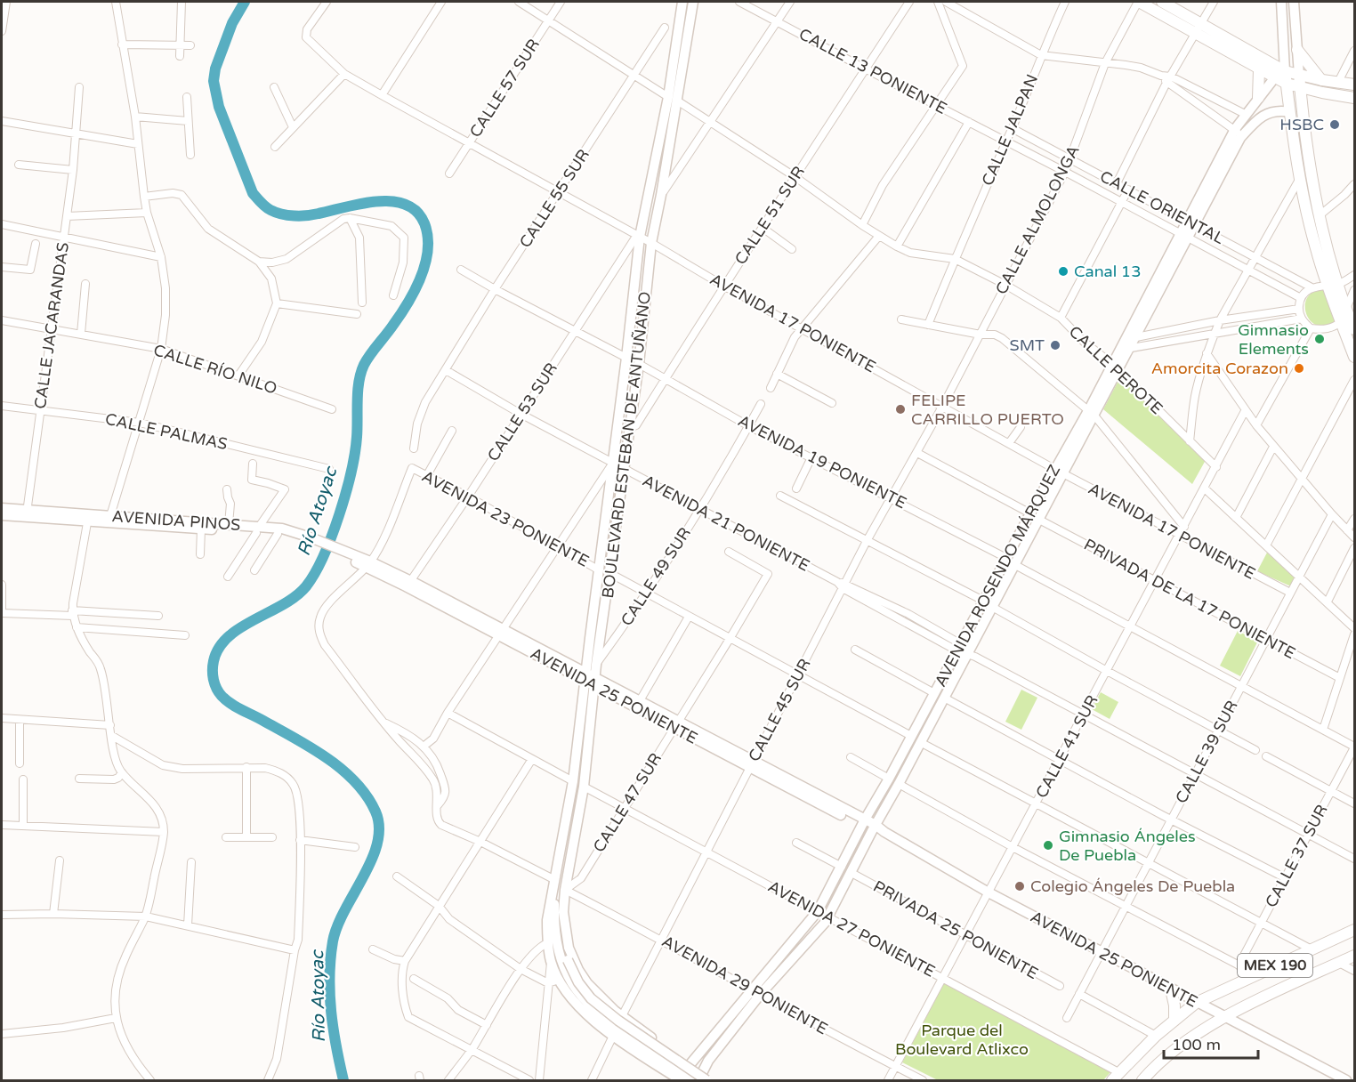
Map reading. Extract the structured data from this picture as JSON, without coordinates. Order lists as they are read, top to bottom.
{
  "streets": {
    "main road": [
      "BOULEVARD ESTEBAN DE ANTUÑANO",
      "AVENIDA PINOS",
      "AVENIDA ROSENDO MÁRQUEZ",
      "AVENIDA 25 PONIENTE",
      "MEX 190"
    ],
    "street": [
      "CALLE 13 PONIENTE",
      "CALLE 57 SUR",
      "CALLE JALPAN",
      "CALLE 55 SUR",
      "CALLE ORIENTAL",
      "CALLE 51 SUR",
      "CALLE ALMOLONGA",
      "AVENIDA 17 PONIENTE",
      "CALLE JACARANDAS",
      "CALLE RÍO NILO",
      "CALLE PEROTE",
      "CALLE 53 SUR",
      "CALLE PALMAS",
      "AVENIDA 19 PONIENTE",
      "AVENIDA 23 PONIENTE",
      "AVENIDA 21 PONIENTE",
      "CALLE 49 SUR",
      "PRIVADA DE LA 17 PONIENTE",
      "CALLE 45 SUR",
      "CALLE 41 SUR",
      "CALLE 39 SUR",
      "CALLE 47 SUR",
      "CALLE 37 SUR",
      "AVENIDA 27 PONIENTE",
      "PRIVADA 25 PONIENTE",
      "AVENIDA 29 PONIENTE"
    ]
  },
  "crossings": [
    ["CALLE 13 PONIENTE", "CALLE JALPAN"],
    ["CALLE 13 PONIENTE", "CALLE ORIENTAL"],
    ["CALLE 13 PONIENTE", "CALLE 51 SUR"],
    ["CALLE 57 SUR", "AVENIDA 17 PONIENTE"],
    ["CALLE JALPAN", "CALLE ORIENTAL"],
    ["CALLE JALPAN", "CALLE PEROTE"],
    ["CALLE 55 SUR", "AVENIDA 17 PONIENTE"],
    ["CALLE 55 SUR", "AVENIDA 21 PONIENTE"],
    ["CALLE ORIENTAL", "CALLE ALMOLONGA"],
    ["CALLE ORIENTAL", "AVENIDA ROSENDO MÁRQUEZ"],
    ["CALLE 51 SUR", "AVENIDA 17 PONIENTE"],
    ["CALLE 51 SUR", "BOULEVARD ESTEBAN DE ANTUÑANO"],
    ["CALLE 51 SUR", "AVENIDA 19 PONIENTE"],
    ["CALLE ALMOLONGA", "AVENIDA 17 PONIENTE"],
    ["CALLE ALMOLONGA", "CALLE PEROTE"],
    ["CALLE ALMOLONGA", "CALLE 45 SUR"],
    ["AVENIDA 17 PONIENTE", "CALLE 53 SUR"],
    ["AVENIDA 17 PONIENTE", "BOULEVARD ESTEBAN DE ANTUÑANO"],
    ["AVENIDA 17 PONIENTE", "AVENIDA ROSENDO MÁRQUEZ"],
    ["AVENIDA 17 PONIENTE", "CALLE 45 SUR"],
    ["AVENIDA 17 PONIENTE", "CALLE 41 SUR"],
    ["AVENIDA 17 PONIENTE", "CALLE 39 SUR"],
    ["CALLE JACARANDAS", "CALLE RÍO NILO"],
    ["CALLE JACARANDAS", "CALLE PALMAS"],
    ["CALLE JACARANDAS", "AVENIDA PINOS"],
    ["CALLE PEROTE", "AVENIDA ROSENDO MÁRQUEZ"],
    ["CALLE PEROTE", "CALLE 41 SUR"],
    ["CALLE 53 SUR", "BOULEVARD ESTEBAN DE ANTUÑANO"],
    ["CALLE 53 SUR", "AVENIDA 23 PONIENTE"],
    ["CALLE 53 SUR", "AVENIDA 21 PONIENTE"],
    ["CALLE 53 SUR", "AVENIDA 25 PONIENTE"],
    ["BOULEVARD ESTEBAN DE ANTUÑANO", "AVENIDA 19 PONIENTE"],
    ["BOULEVARD ESTEBAN DE ANTUÑANO", "AVENIDA 23 PONIENTE"],
    ["BOULEVARD ESTEBAN DE ANTUÑANO", "AVENIDA 21 PONIENTE"],
    ["BOULEVARD ESTEBAN DE ANTUÑANO", "CALLE 49 SUR"],
    ["BOULEVARD ESTEBAN DE ANTUÑANO", "AVENIDA 25 PONIENTE"],
    ["BOULEVARD ESTEBAN DE ANTUÑANO", "CALLE 47 SUR"],
    ["BOULEVARD ESTEBAN DE ANTUÑANO", "AVENIDA 27 PONIENTE"],
    ["BOULEVARD ESTEBAN DE ANTUÑANO", "AVENIDA 29 PONIENTE"],
    ["AVENIDA 19 PONIENTE", "AVENIDA ROSENDO MÁRQUEZ"],
    ["AVENIDA 19 PONIENTE", "CALLE 49 SUR"],
    ["AVENIDA 19 PONIENTE", "CALLE 45 SUR"],
    ["AVENIDA 23 PONIENTE", "AVENIDA 25 PONIENTE"],
    ["AVENIDA PINOS", "AVENIDA 25 PONIENTE"],
    ["AVENIDA 21 PONIENTE", "AVENIDA ROSENDO MÁRQUEZ"],
    ["AVENIDA 21 PONIENTE", "CALLE 49 SUR"],
    ["AVENIDA 21 PONIENTE", "CALLE 45 SUR"],
    ["AVENIDA 21 PONIENTE", "CALLE 41 SUR"],
    ["AVENIDA 21 PONIENTE", "CALLE 39 SUR"],
    ["AVENIDA 21 PONIENTE", "CALLE 37 SUR"],
    ["AVENIDA ROSENDO MÁRQUEZ", "PRIVADA DE LA 17 PONIENTE"],
    ["AVENIDA ROSENDO MÁRQUEZ", "AVENIDA 25 PONIENTE"],
    ["AVENIDA ROSENDO MÁRQUEZ", "AVENIDA 27 PONIENTE"],
    ["AVENIDA ROSENDO MÁRQUEZ", "PRIVADA 25 PONIENTE"],
    ["AVENIDA ROSENDO MÁRQUEZ", "AVENIDA 29 PONIENTE"],
    ["PRIVADA DE LA 17 PONIENTE", "CALLE 41 SUR"],
    ["PRIVADA DE LA 17 PONIENTE", "CALLE 39 SUR"],
    ["AVENIDA 25 PONIENTE", "CALLE 45 SUR"],
    ["AVENIDA 25 PONIENTE", "CALLE 41 SUR"],
    ["AVENIDA 25 PONIENTE", "CALLE 39 SUR"],
    ["AVENIDA 25 PONIENTE", "CALLE 47 SUR"],
    ["AVENIDA 25 PONIENTE", "MEX 190"],
    ["CALLE 45 SUR", "AVENIDA 27 PONIENTE"],
    ["CALLE 45 SUR", "AVENIDA 29 PONIENTE"],
    ["CALLE 41 SUR", "AVENIDA 27 PONIENTE"],
    ["CALLE 41 SUR", "PRIVADA 25 PONIENTE"],
    ["CALLE 41 SUR", "AVENIDA 29 PONIENTE"],
    ["CALLE 47 SUR", "AVENIDA 27 PONIENTE"],
    ["CALLE 47 SUR", "AVENIDA 29 PONIENTE"],
    ["AVENIDA 27 PONIENTE", "MEX 190"]
  ],
  "water": ["Río Atoyac"],
  "parks": ["Parque del Boulevard Atlixco"],
  "places": [
    "HSBC",
    "Canal 13",
    "Gimnasio Elements",
    "SMT",
    "Amorcita Corazon",
    "FELIPE CARRILLO PUERTO",
    "Gimnasio Ángeles De Puebla",
    "Colegio Ángeles De Puebla"
  ],
  "scale_bar": "100 m"
}
